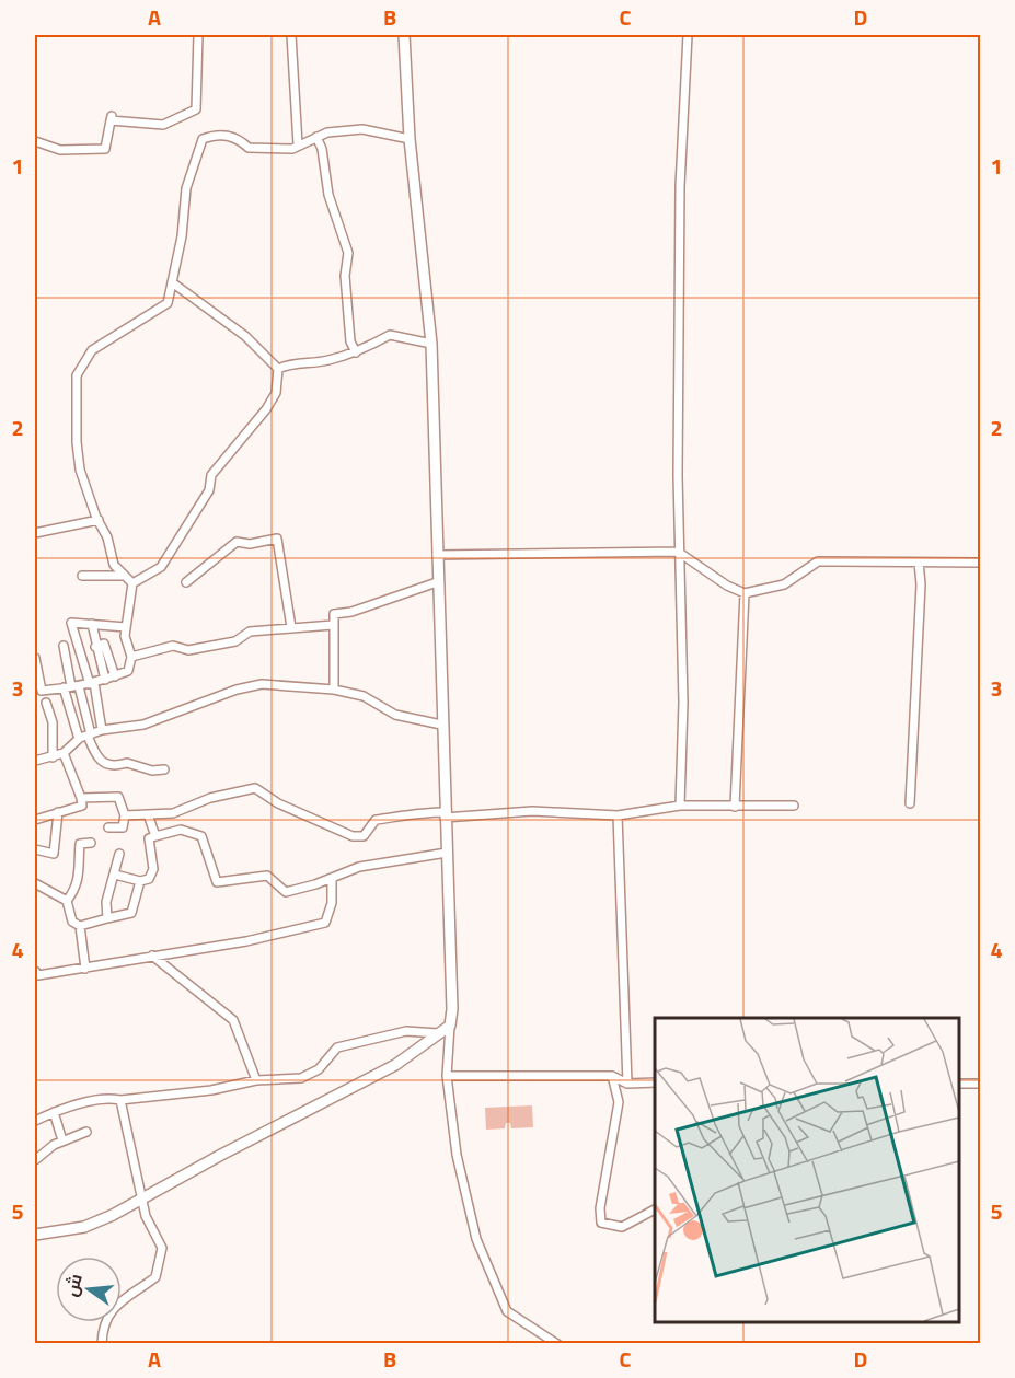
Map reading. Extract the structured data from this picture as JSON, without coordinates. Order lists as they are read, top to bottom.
{
  "north": "left",
  "grid": {
    "columns": [
      "A",
      "B",
      "C",
      "D"
    ],
    "rows": [
      "1",
      "2",
      "3",
      "4",
      "5"
    ]
  }
}
